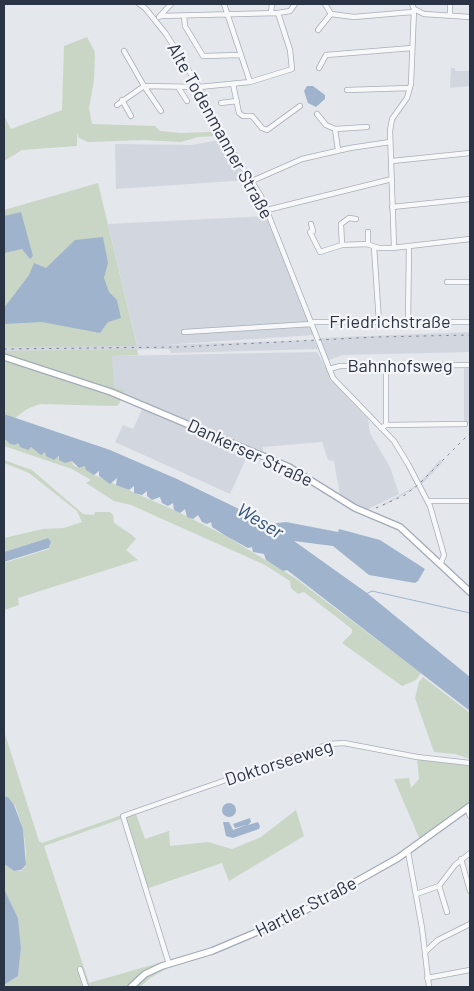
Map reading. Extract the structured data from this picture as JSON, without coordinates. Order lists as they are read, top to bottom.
{
  "streets": {
    "main road": ["Dankerser Straße", "Hartler Straße"],
    "street": [
      "Alte Todenmanner Straße",
      "Friedrichstraße",
      "Bahnhofsweg",
      "Doktorseeweg"
    ]
  },
  "crossings": [
    ["Alte Todenmanner Straße", "Friedrichstraße"],
    ["Alte Todenmanner Straße", "Bahnhofsweg"],
    ["Alte Todenmanner Straße", "Dankerser Straße"],
    ["Doktorseeweg", "Hartler Straße"]
  ],
  "water": ["Weser"]
}
